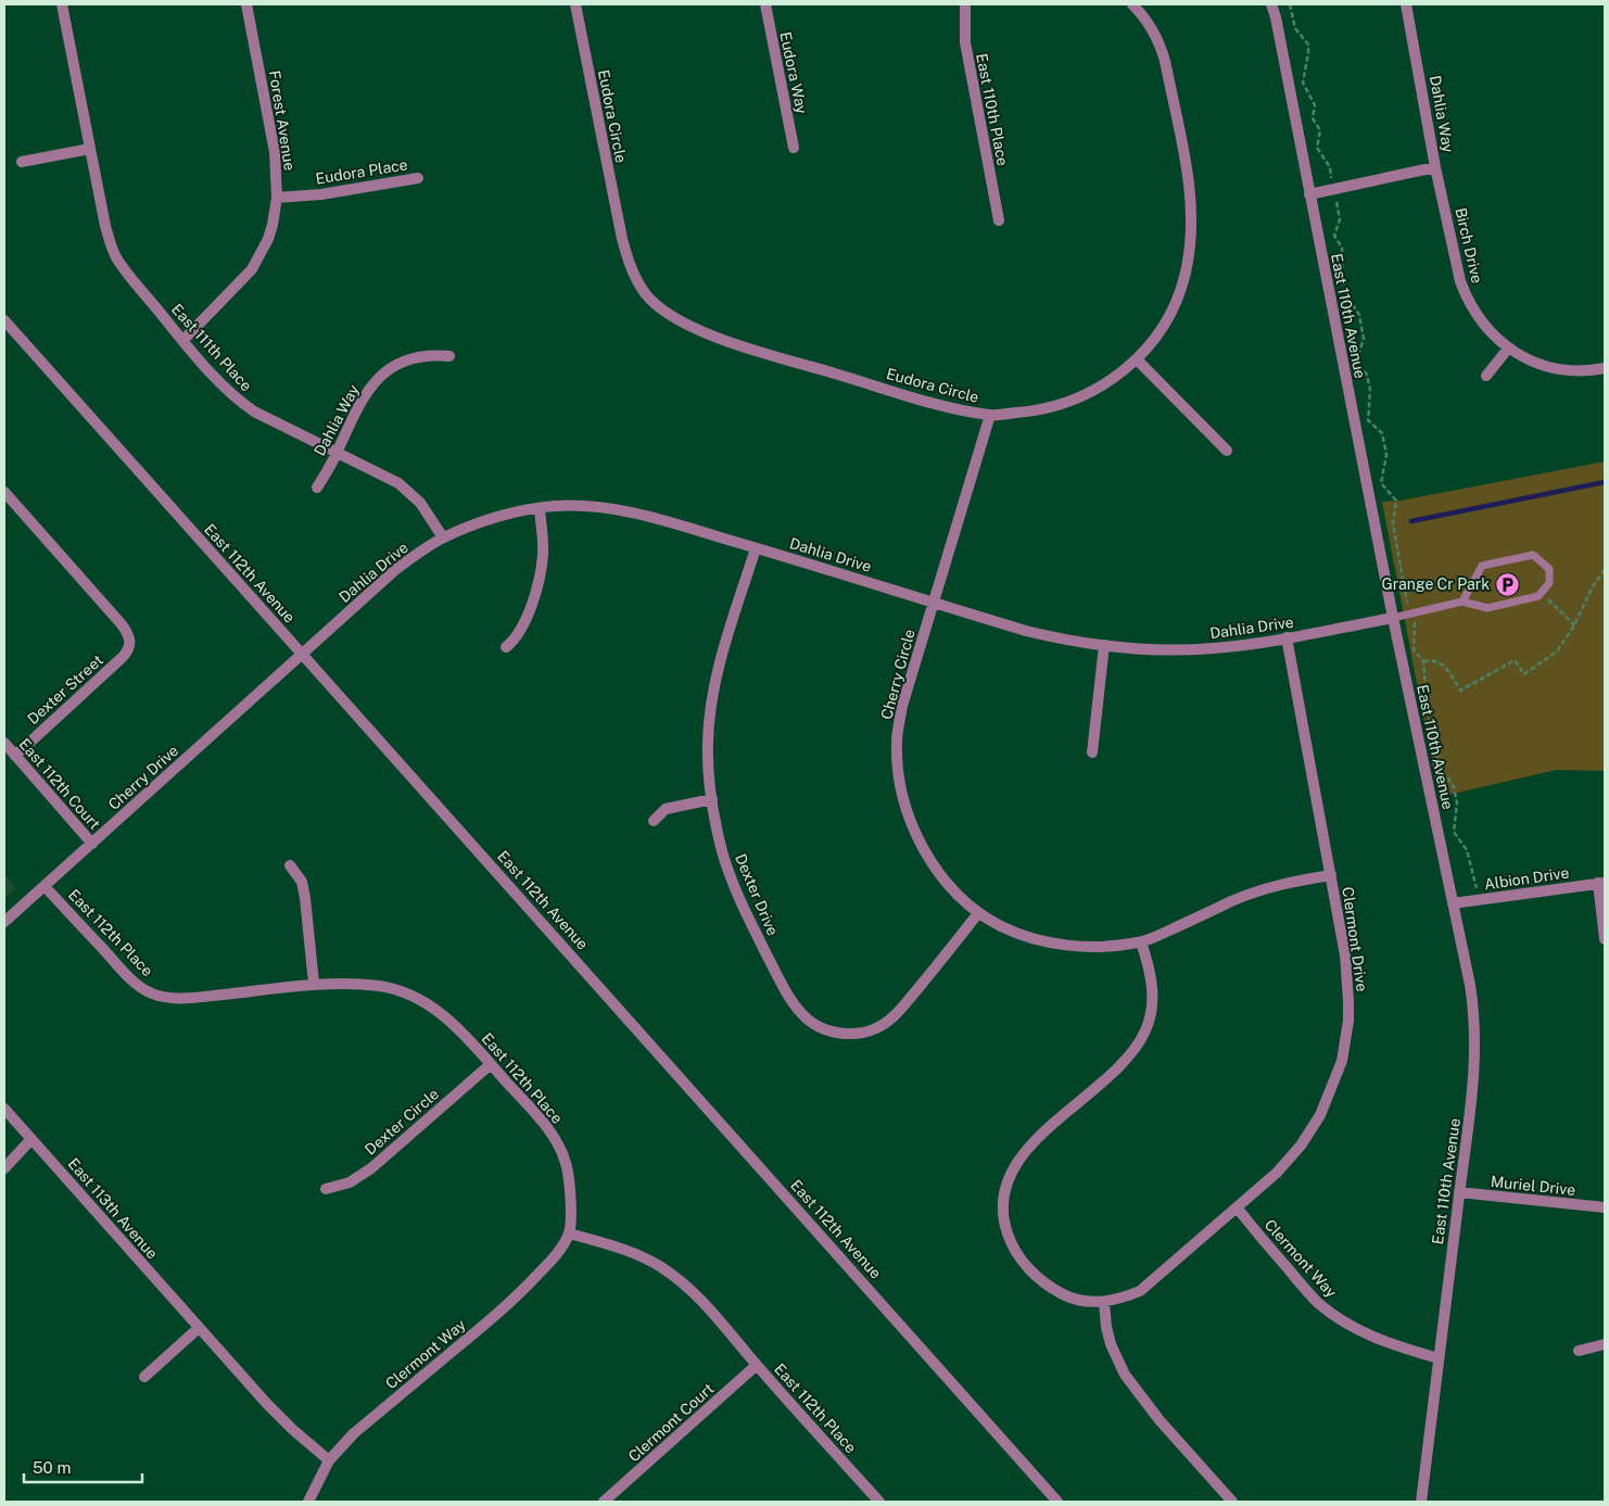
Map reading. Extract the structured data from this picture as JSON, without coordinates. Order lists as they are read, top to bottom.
{
  "streets": {
    "street": [
      "Eudora Way",
      "East 110th Place",
      "Dahlia Way",
      "Eudora Circle",
      "Forest Avenue",
      "Eudora Place",
      "Birch Drive",
      "East 110th Avenue",
      "East 111th Place",
      "Dahlia Drive",
      "East 112th Avenue",
      "Cherry Circle",
      "Dexter Street",
      "Cherry Drive",
      "East 112th Court",
      "Albion Drive",
      "Dexter Drive",
      "East 112th Place",
      "Clermont Drive",
      "Dexter Circle",
      "Muriel Drive",
      "East 113th Avenue",
      "Clermont Way",
      "Clermont Court"
    ]
  },
  "crossings": [
    ["Dahlia Way", "Birch Drive"],
    ["Dahlia Way", "East 110th Avenue"],
    ["Dahlia Way", "East 111th Place"],
    ["Eudora Circle", "Cherry Circle"],
    ["Forest Avenue", "Eudora Place"],
    ["Forest Avenue", "East 111th Place"],
    ["East 110th Avenue", "Dahlia Drive"],
    ["East 110th Avenue", "Albion Drive"],
    ["East 110th Avenue", "Muriel Drive"],
    ["East 110th Avenue", "Clermont Way"],
    ["East 111th Place", "Dahlia Drive"],
    ["Dahlia Drive", "East 112th Avenue"],
    ["Dahlia Drive", "Cherry Circle"],
    ["Dahlia Drive", "Cherry Drive"],
    ["Dahlia Drive", "Dexter Drive"],
    ["Dahlia Drive", "Clermont Drive"],
    ["East 112th Avenue", "Cherry Drive"],
    ["Cherry Circle", "Dexter Drive"],
    ["Cherry Circle", "Clermont Drive"],
    ["Dexter Street", "East 112th Court"],
    ["Cherry Drive", "East 112th Court"],
    ["Cherry Drive", "East 112th Place"],
    ["East 112th Place", "Dexter Circle"],
    ["East 112th Place", "Clermont Way"],
    ["East 112th Place", "Clermont Court"],
    ["Clermont Drive", "Clermont Way"],
    ["East 113th Avenue", "Clermont Way"]
  ],
  "places": {
    "parking": ["Grange Cr Park"]
  },
  "scale_bar": "50 m"
}
